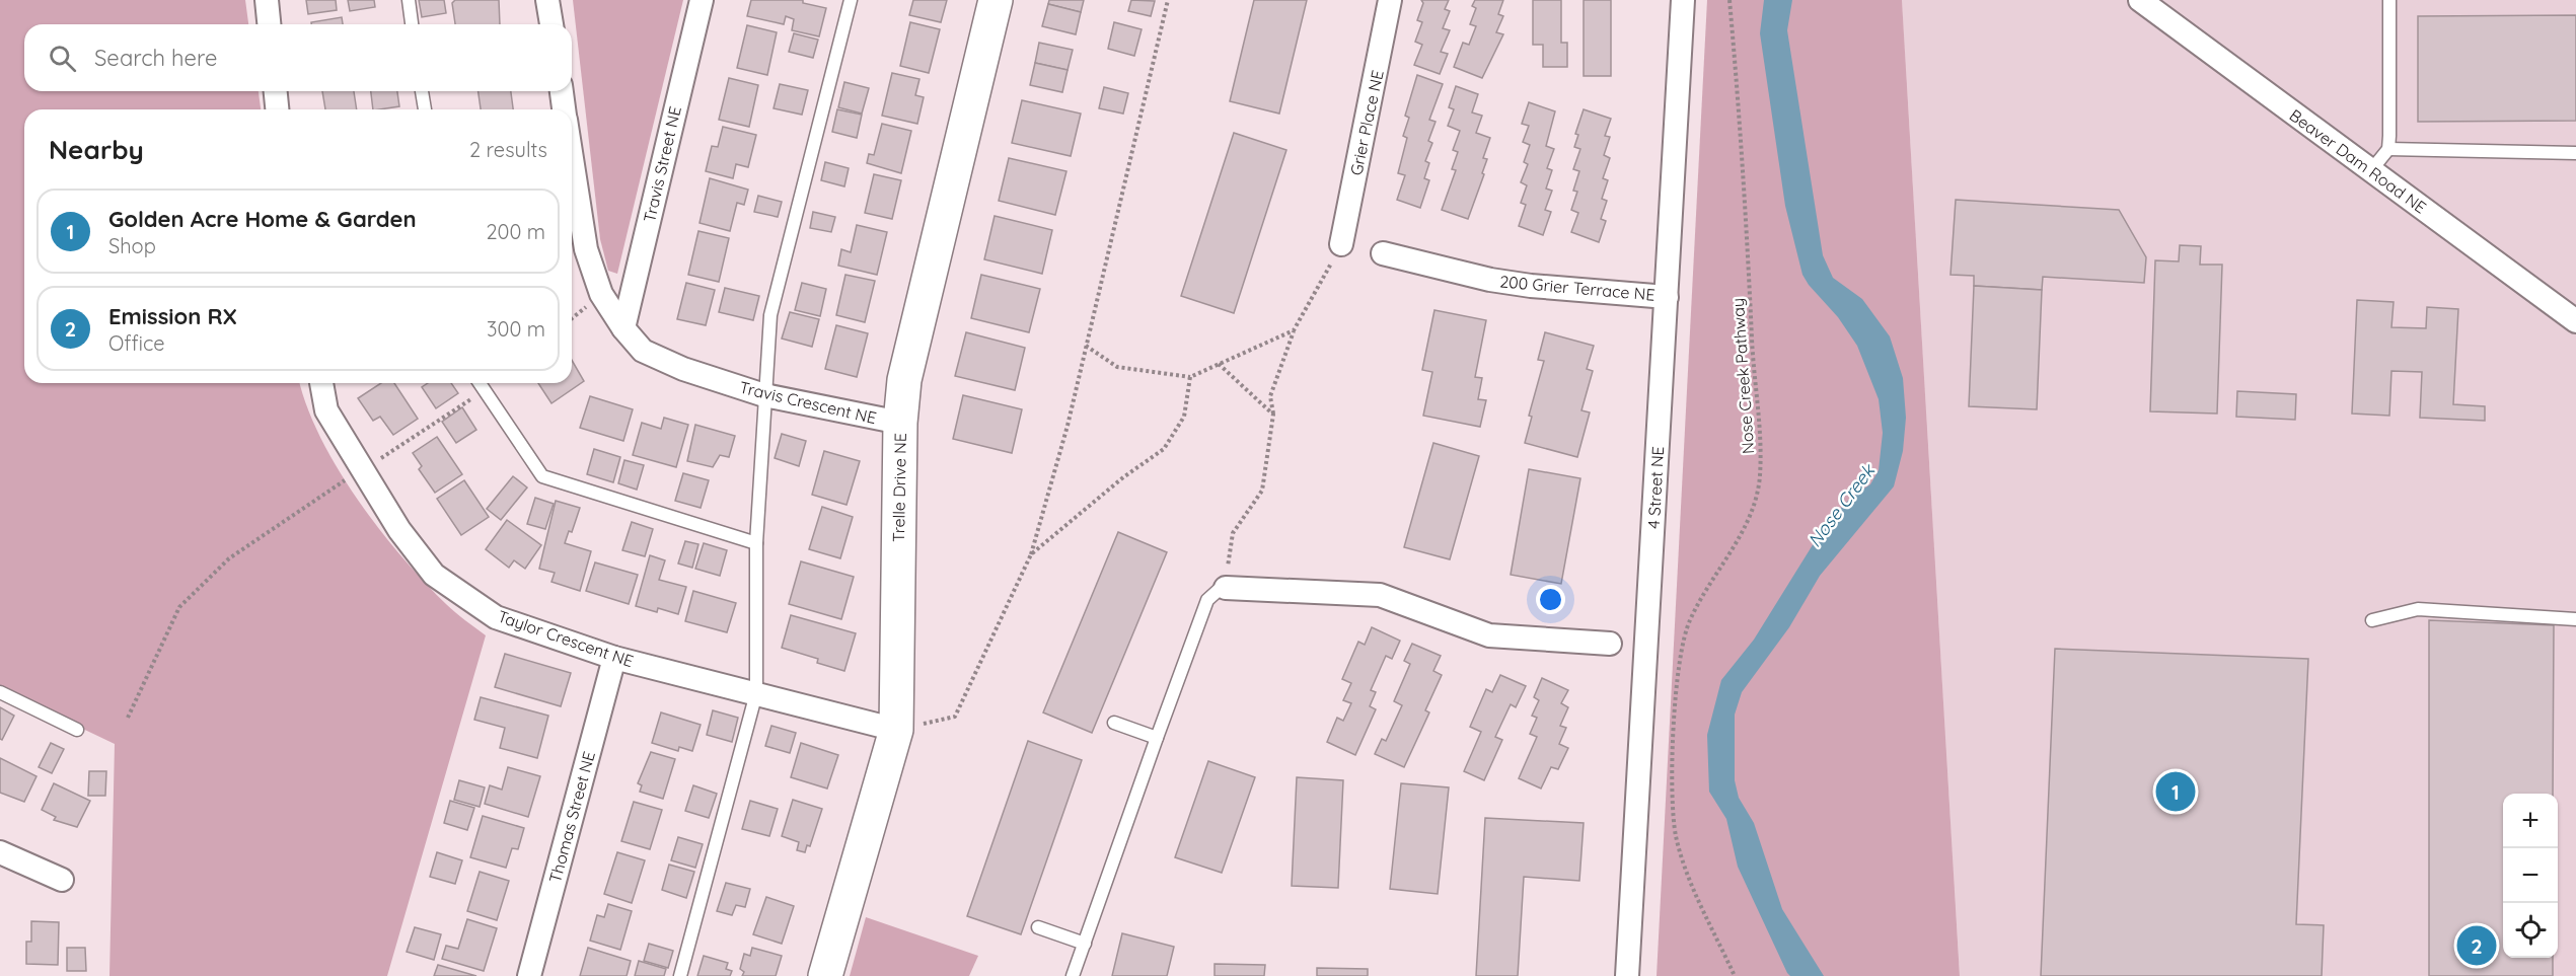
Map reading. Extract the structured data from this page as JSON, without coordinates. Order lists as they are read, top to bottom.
{
  "streets": {
    "street": [
      "Grier Place NE",
      "Beaver Dam Road NE",
      "Travis Street NE",
      "200 Grier Terrace NE",
      "Travis Crescent NE",
      "Trelle Drive NE",
      "4 Street NE",
      "Taylor Crescent NE",
      "Thomas Street NE"
    ],
    "path": ["Nose Creek Pathway"]
  },
  "crossings": [
    ["Travis Street NE", "Travis Crescent NE"],
    ["200 Grier Terrace NE", "4 Street NE"],
    ["Travis Crescent NE", "Trelle Drive NE"],
    ["Trelle Drive NE", "Taylor Crescent NE"],
    ["Taylor Crescent NE", "Thomas Street NE"]
  ],
  "water": ["Nose Creek"],
  "page": {
    "search": "Search here",
    "heading": ["Nearby", "2 results"],
    "list": [
      {
        "mark": "1",
        "name": "Golden Acre Home & Garden",
        "note": "Shop",
        "value": "200 m"
      },
      {
        "mark": "2",
        "name": "Emission RX",
        "note": "Office",
        "value": "300 m"
      }
    ],
    "pins": ["1", "2"],
    "map_buttons": ["+", "−"]
  }
}
